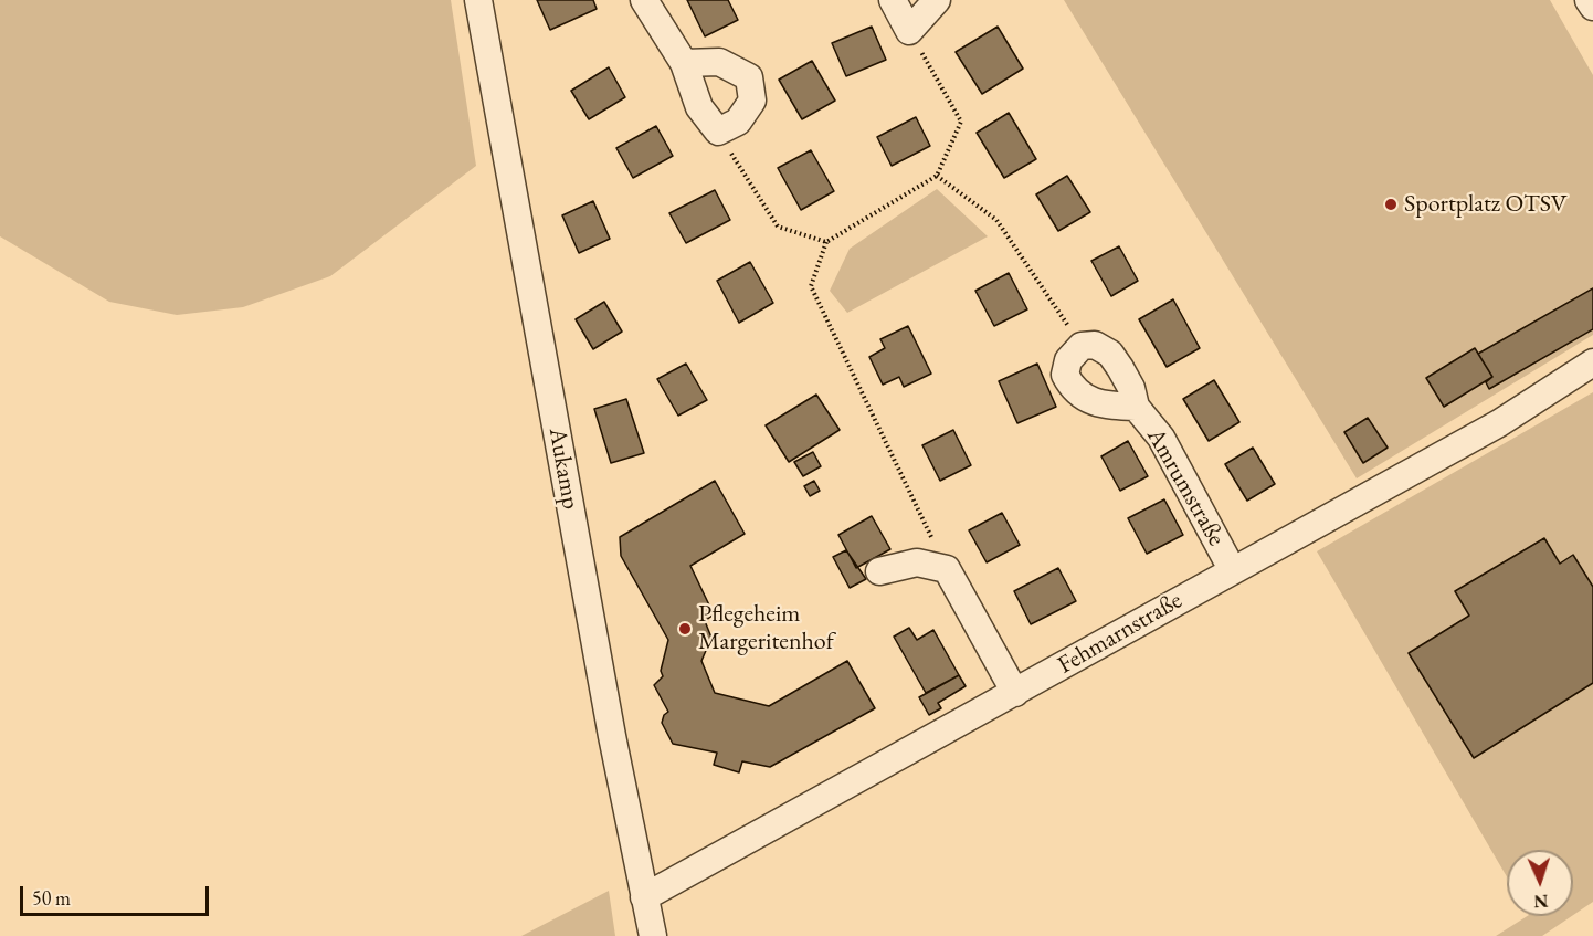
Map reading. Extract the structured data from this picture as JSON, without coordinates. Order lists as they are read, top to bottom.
{
  "streets": {
    "street": ["Aukamp", "Amrumstraße", "Fehmarnstraße"]
  },
  "crossings": [
    ["Aukamp", "Fehmarnstraße"],
    ["Amrumstraße", "Fehmarnstraße"]
  ],
  "places": ["Sportplatz OTSV", "Pflegeheim Margeritenhof"],
  "scale_bar": "50 m",
  "north": "bottom"
}
